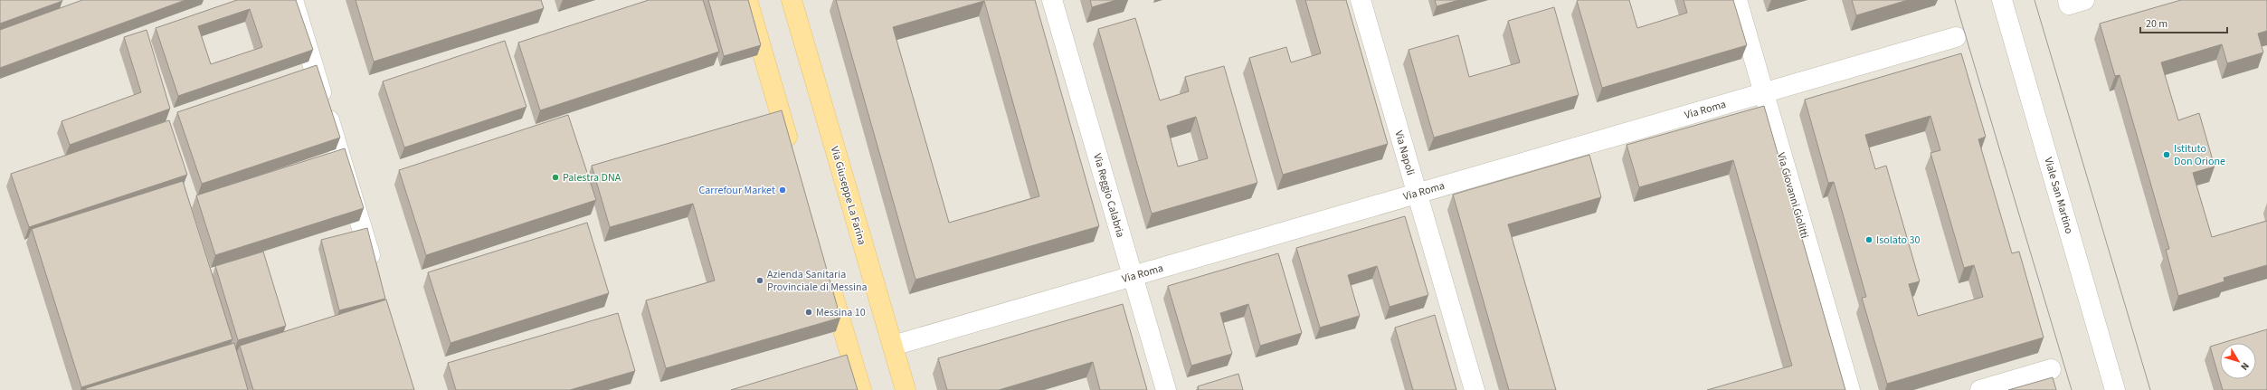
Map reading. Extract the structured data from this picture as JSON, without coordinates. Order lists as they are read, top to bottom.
{
  "streets": {
    "main road": ["Via Giuseppe La Farina"],
    "street": [
      "Via Roma",
      "Via Napoli",
      "Via Reggio Calabria",
      "Via Giovanni Giolitti",
      "Viale San Martino"
    ]
  },
  "crossings": [
    ["Via Roma", "Via Napoli"],
    ["Via Roma", "Via Giuseppe La Farina"],
    ["Via Roma", "Via Reggio Calabria"],
    ["Via Roma", "Via Giovanni Giolitti"]
  ],
  "places": [
    "Istituto Don Orione",
    "Palestra DNA",
    "Carrefour Market",
    "Isolato 30",
    "Azienda Sanitaria Provinciale di Messina",
    "Messina 10"
  ],
  "scale_bar": "20 m",
  "north": "bottom right"
}
